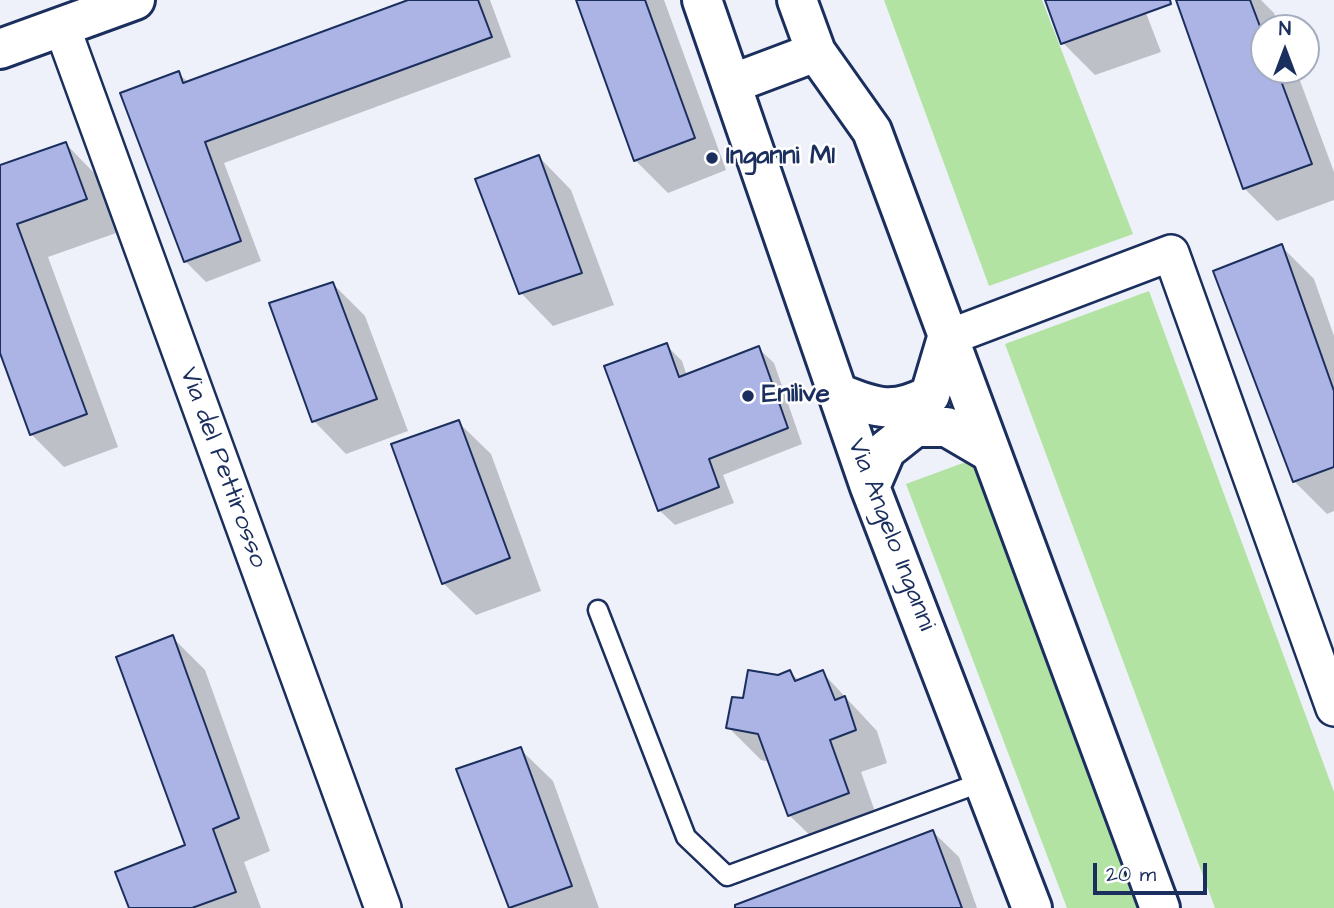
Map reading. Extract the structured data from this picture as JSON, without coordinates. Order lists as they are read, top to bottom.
{
  "streets": {
    "street": ["Via del Pettirosso", "Via Angelo Inganni"]
  },
  "places": ["Inganni M1", "Enilive"],
  "scale_bar": "20 m",
  "north": "top"
}
